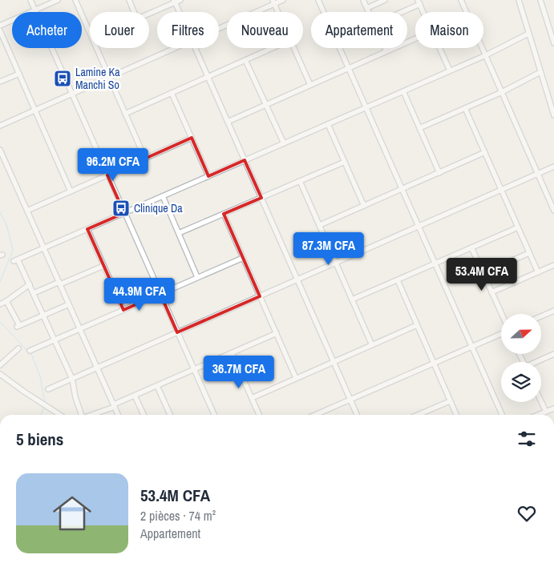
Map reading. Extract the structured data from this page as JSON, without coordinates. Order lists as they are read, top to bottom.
{
  "places": {
    "bus stop": ["Lamine Ka Manchi So", "Clinique Da"]
  },
  "north": "right",
  "page": {
    "chip": [
      "Acheter",
      "Louer",
      "Filtres",
      "Nouveau",
      "Appartement",
      "Maison"
    ],
    "price": [
      "96.2M CFA",
      "87.3M CFA",
      "53.4M CFA",
      "44.9M CFA",
      "36.7M CFA"
    ],
    "heading": "5 biens",
    "list": [
      {
        "name": "53.4M CFA",
        "note": "2 pièces · 74 m² · Appartement"
      }
    ]
  }
}
